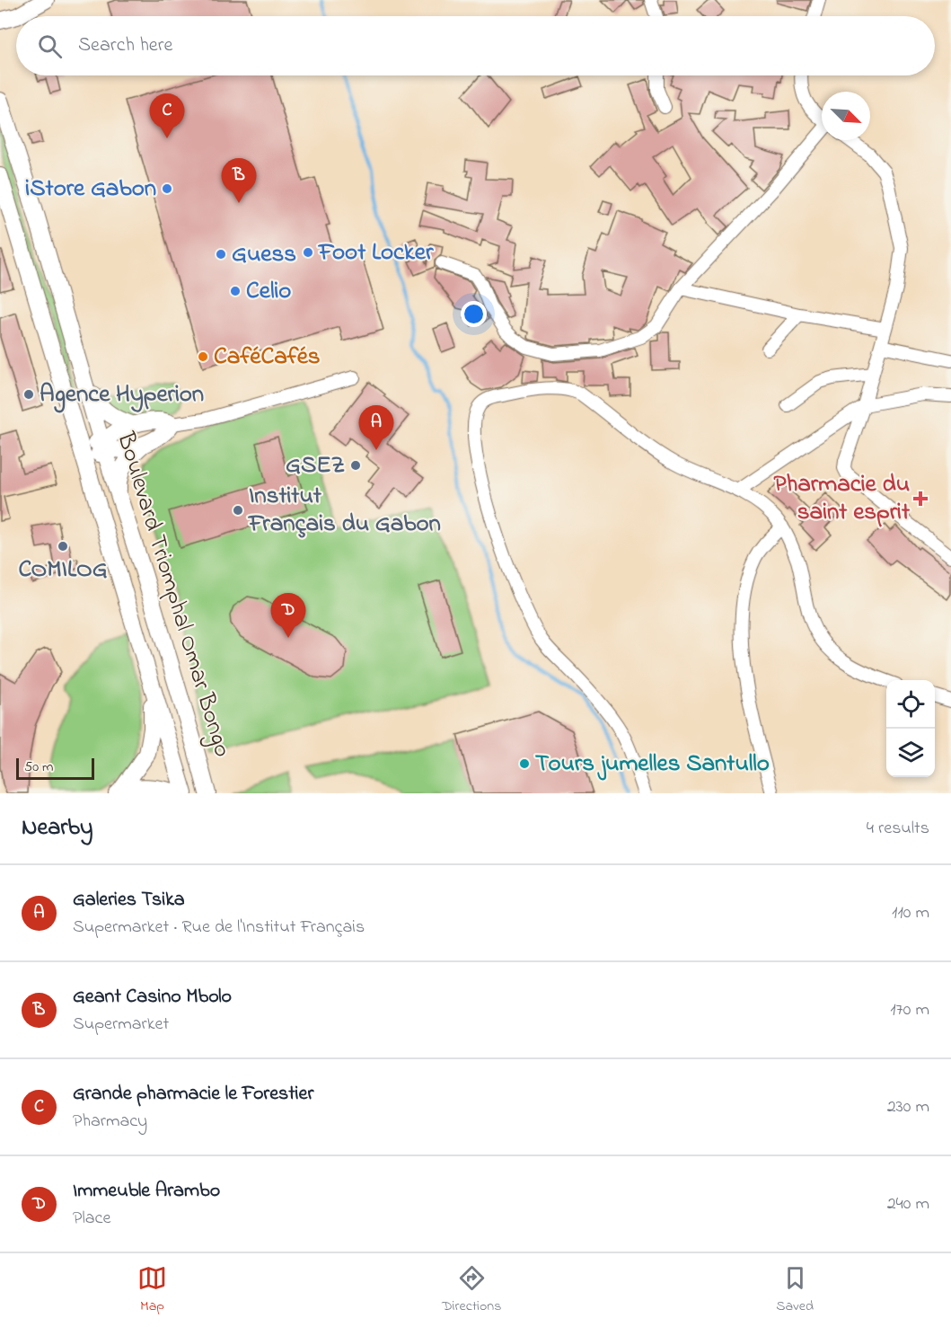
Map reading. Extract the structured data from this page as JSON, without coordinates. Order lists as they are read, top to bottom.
{
  "streets": {
    "main road": ["Boulevard Triomphal Omar Bongo"]
  },
  "places": {
    "other": [
      "iStore Gabon",
      "Foot Locker",
      "Guess",
      "Celio",
      "CaféCafés",
      "Agence Hyperion",
      "GSEZ",
      "Institut Français du Gabon",
      "COMILOG",
      "Tours jumelles Santullo"
    ],
    "health": ["Pharmacie du saint esprit"]
  },
  "scale_bar": "50 m",
  "north": "bottom right",
  "page": {
    "search": "Search here",
    "pins": [
      "C",
      "B",
      "A",
      "D"
    ],
    "scale": "50 m",
    "heading": ["Nearby", "4 results"],
    "list": [
      {
        "mark": "A",
        "name": "Galeries Tsika",
        "note": "Supermarket · Rue de l'Institut Français",
        "value": "110 m"
      },
      {
        "mark": "B",
        "name": "Geant Casino Mbolo",
        "note": "Supermarket",
        "value": "170 m"
      },
      {
        "mark": "C",
        "name": "Grande pharmacie le Forestier",
        "note": "Pharmacy",
        "value": "230 m"
      },
      {
        "mark": "D",
        "name": "Immeuble Arambo",
        "note": "Place",
        "value": "240 m"
      }
    ],
    "nav": ["Map", "Directions", "Saved"]
  }
}
